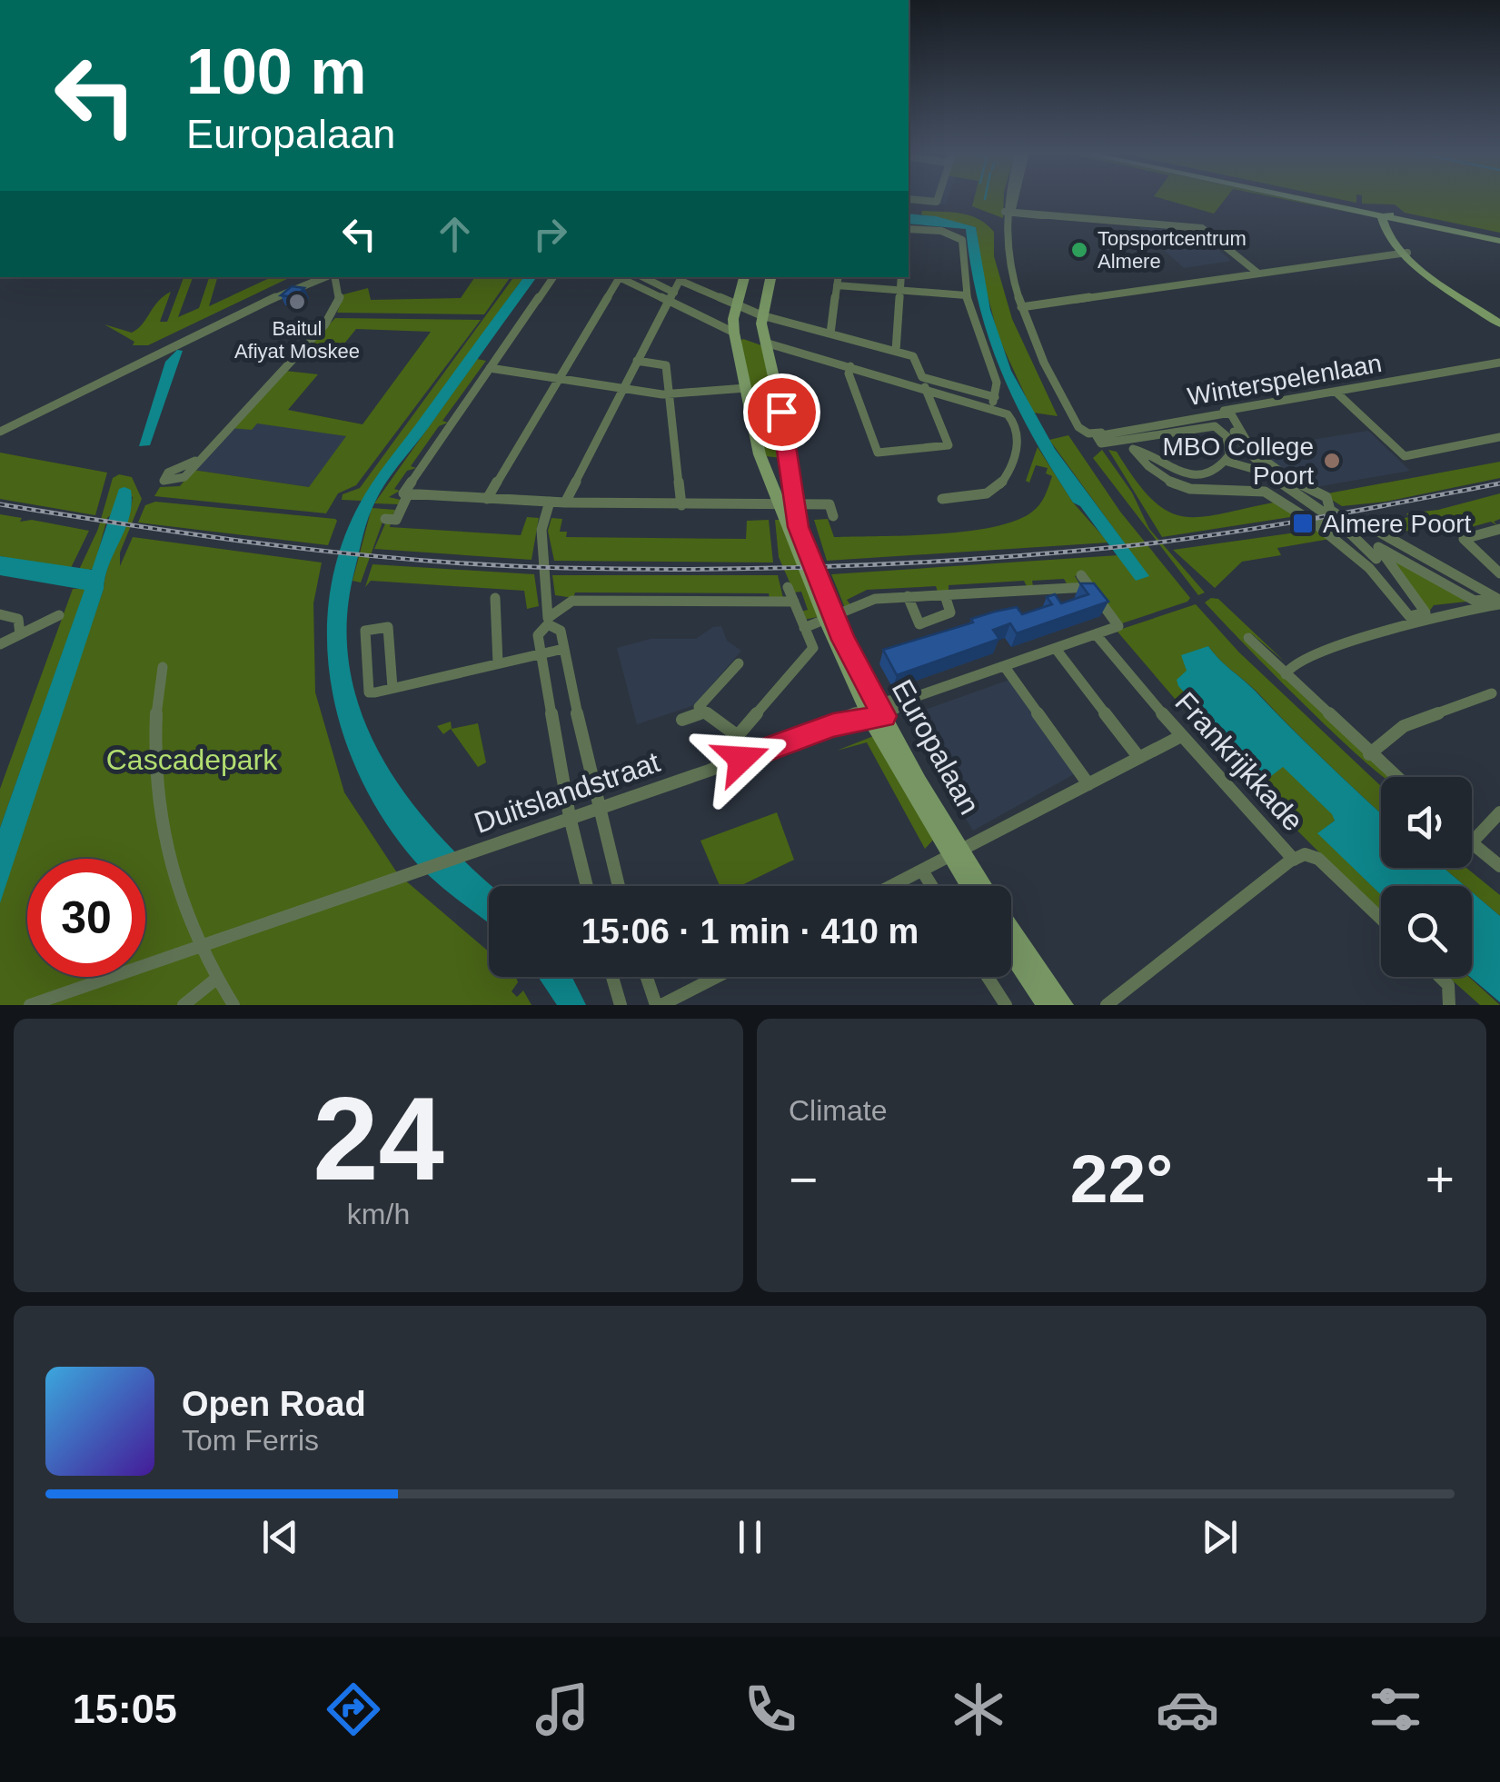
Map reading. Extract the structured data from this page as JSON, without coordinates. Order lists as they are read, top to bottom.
{
  "streets": {
    "street": [
      "Winterspelenlaan",
      "Europalaan",
      "Frankrijkkade",
      "Duitslandstraat"
    ]
  },
  "crossings": [
    ["Europalaan", "Duitslandstraat"]
  ],
  "parks": ["Cascadepark"],
  "places": {
    "other": ["Topsportcentrum Almere", "Baitul Afiyat Moskee", "MBO College Poort"],
    "transit": ["Almere Poort"]
  },
  "page": {
    "turn": ["100 m", "Europalaan"],
    "limit": "30",
    "trip": "15:06 · 1 min · 410 m",
    "tile": [
      ["24", "km/h"],
      "Climate"
    ],
    "heat": ["−", "22°", "+"],
    "song": ["Open Road", "Tom Ferris"],
    "tabs": "15:05"
  }
}
